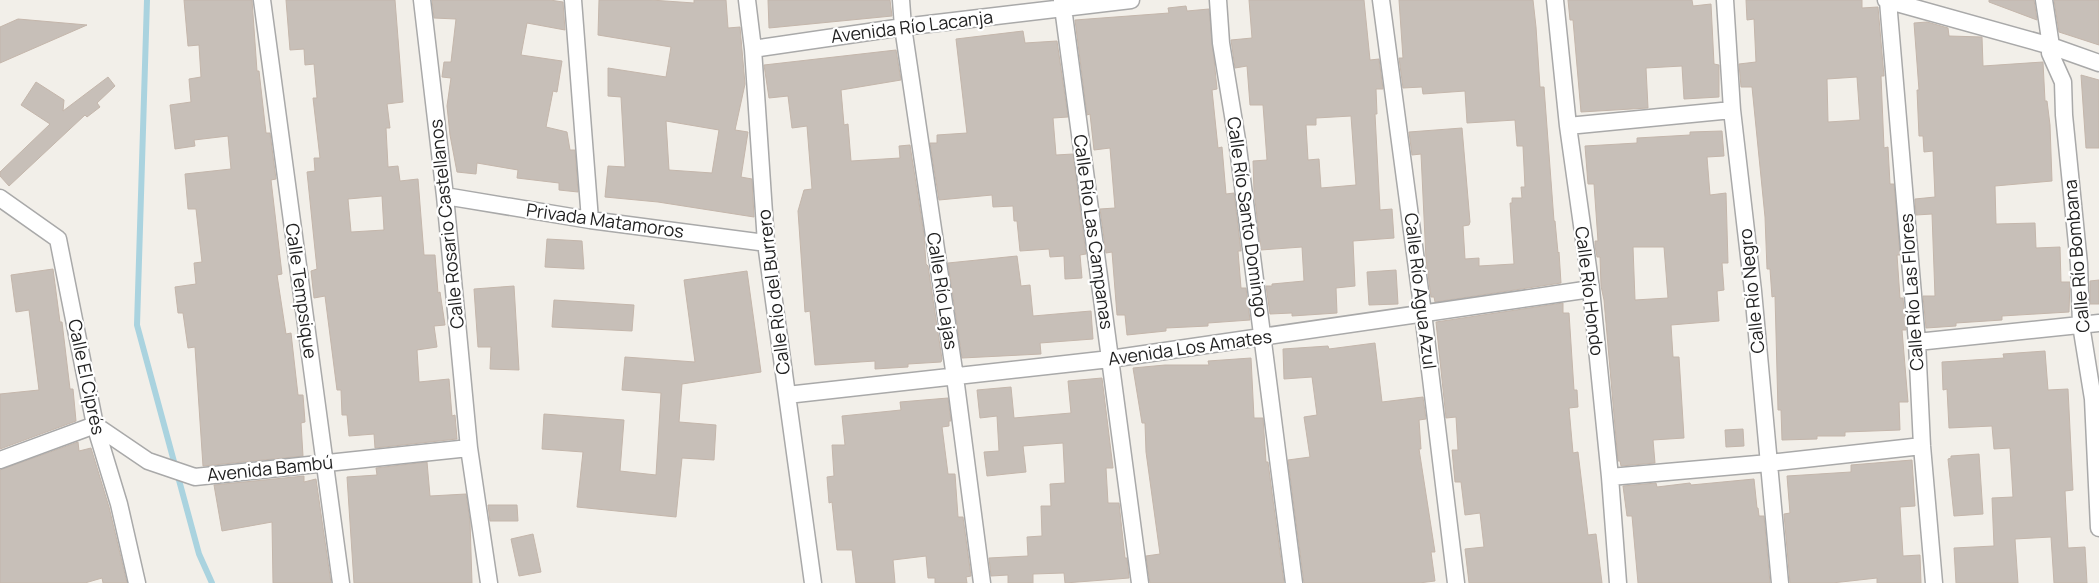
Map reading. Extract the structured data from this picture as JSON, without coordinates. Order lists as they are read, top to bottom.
{
  "streets": {
    "street": [
      "Avenida Río Lacanja",
      "Calle Río Santo Domingo",
      "Privada Matamoros",
      "Calle Rosario Castellanos",
      "Calle Río Las Campanas",
      "Calle Río Bombana",
      "Calle Tempsique",
      "Calle Río Lajas",
      "Calle Río Agua Azul",
      "Calle Río Hondo",
      "Calle Río Negro",
      "Calle Río del Burrero",
      "Calle Río Las Flores",
      "Avenida Los Amates",
      "Calle El Ciprés",
      "Avenida Bambú"
    ]
  },
  "crossings": [
    ["Avenida Río Lacanja", "Calle Río Las Campanas"],
    ["Avenida Río Lacanja", "Calle Río Lajas"],
    ["Avenida Río Lacanja", "Calle Río del Burrero"],
    ["Calle Río Santo Domingo", "Avenida Los Amates"],
    ["Privada Matamoros", "Calle Rosario Castellanos"],
    ["Privada Matamoros", "Calle Río del Burrero"],
    ["Calle Rosario Castellanos", "Avenida Bambú"],
    ["Calle Río Las Campanas", "Avenida Los Amates"],
    ["Calle Tempsique", "Avenida Bambú"],
    ["Calle Río Lajas", "Avenida Los Amates"],
    ["Calle Río Agua Azul", "Avenida Los Amates"],
    ["Calle Río Hondo", "Avenida Los Amates"],
    ["Calle Río del Burrero", "Avenida Los Amates"],
    ["Calle El Ciprés", "Avenida Bambú"]
  ]
}
